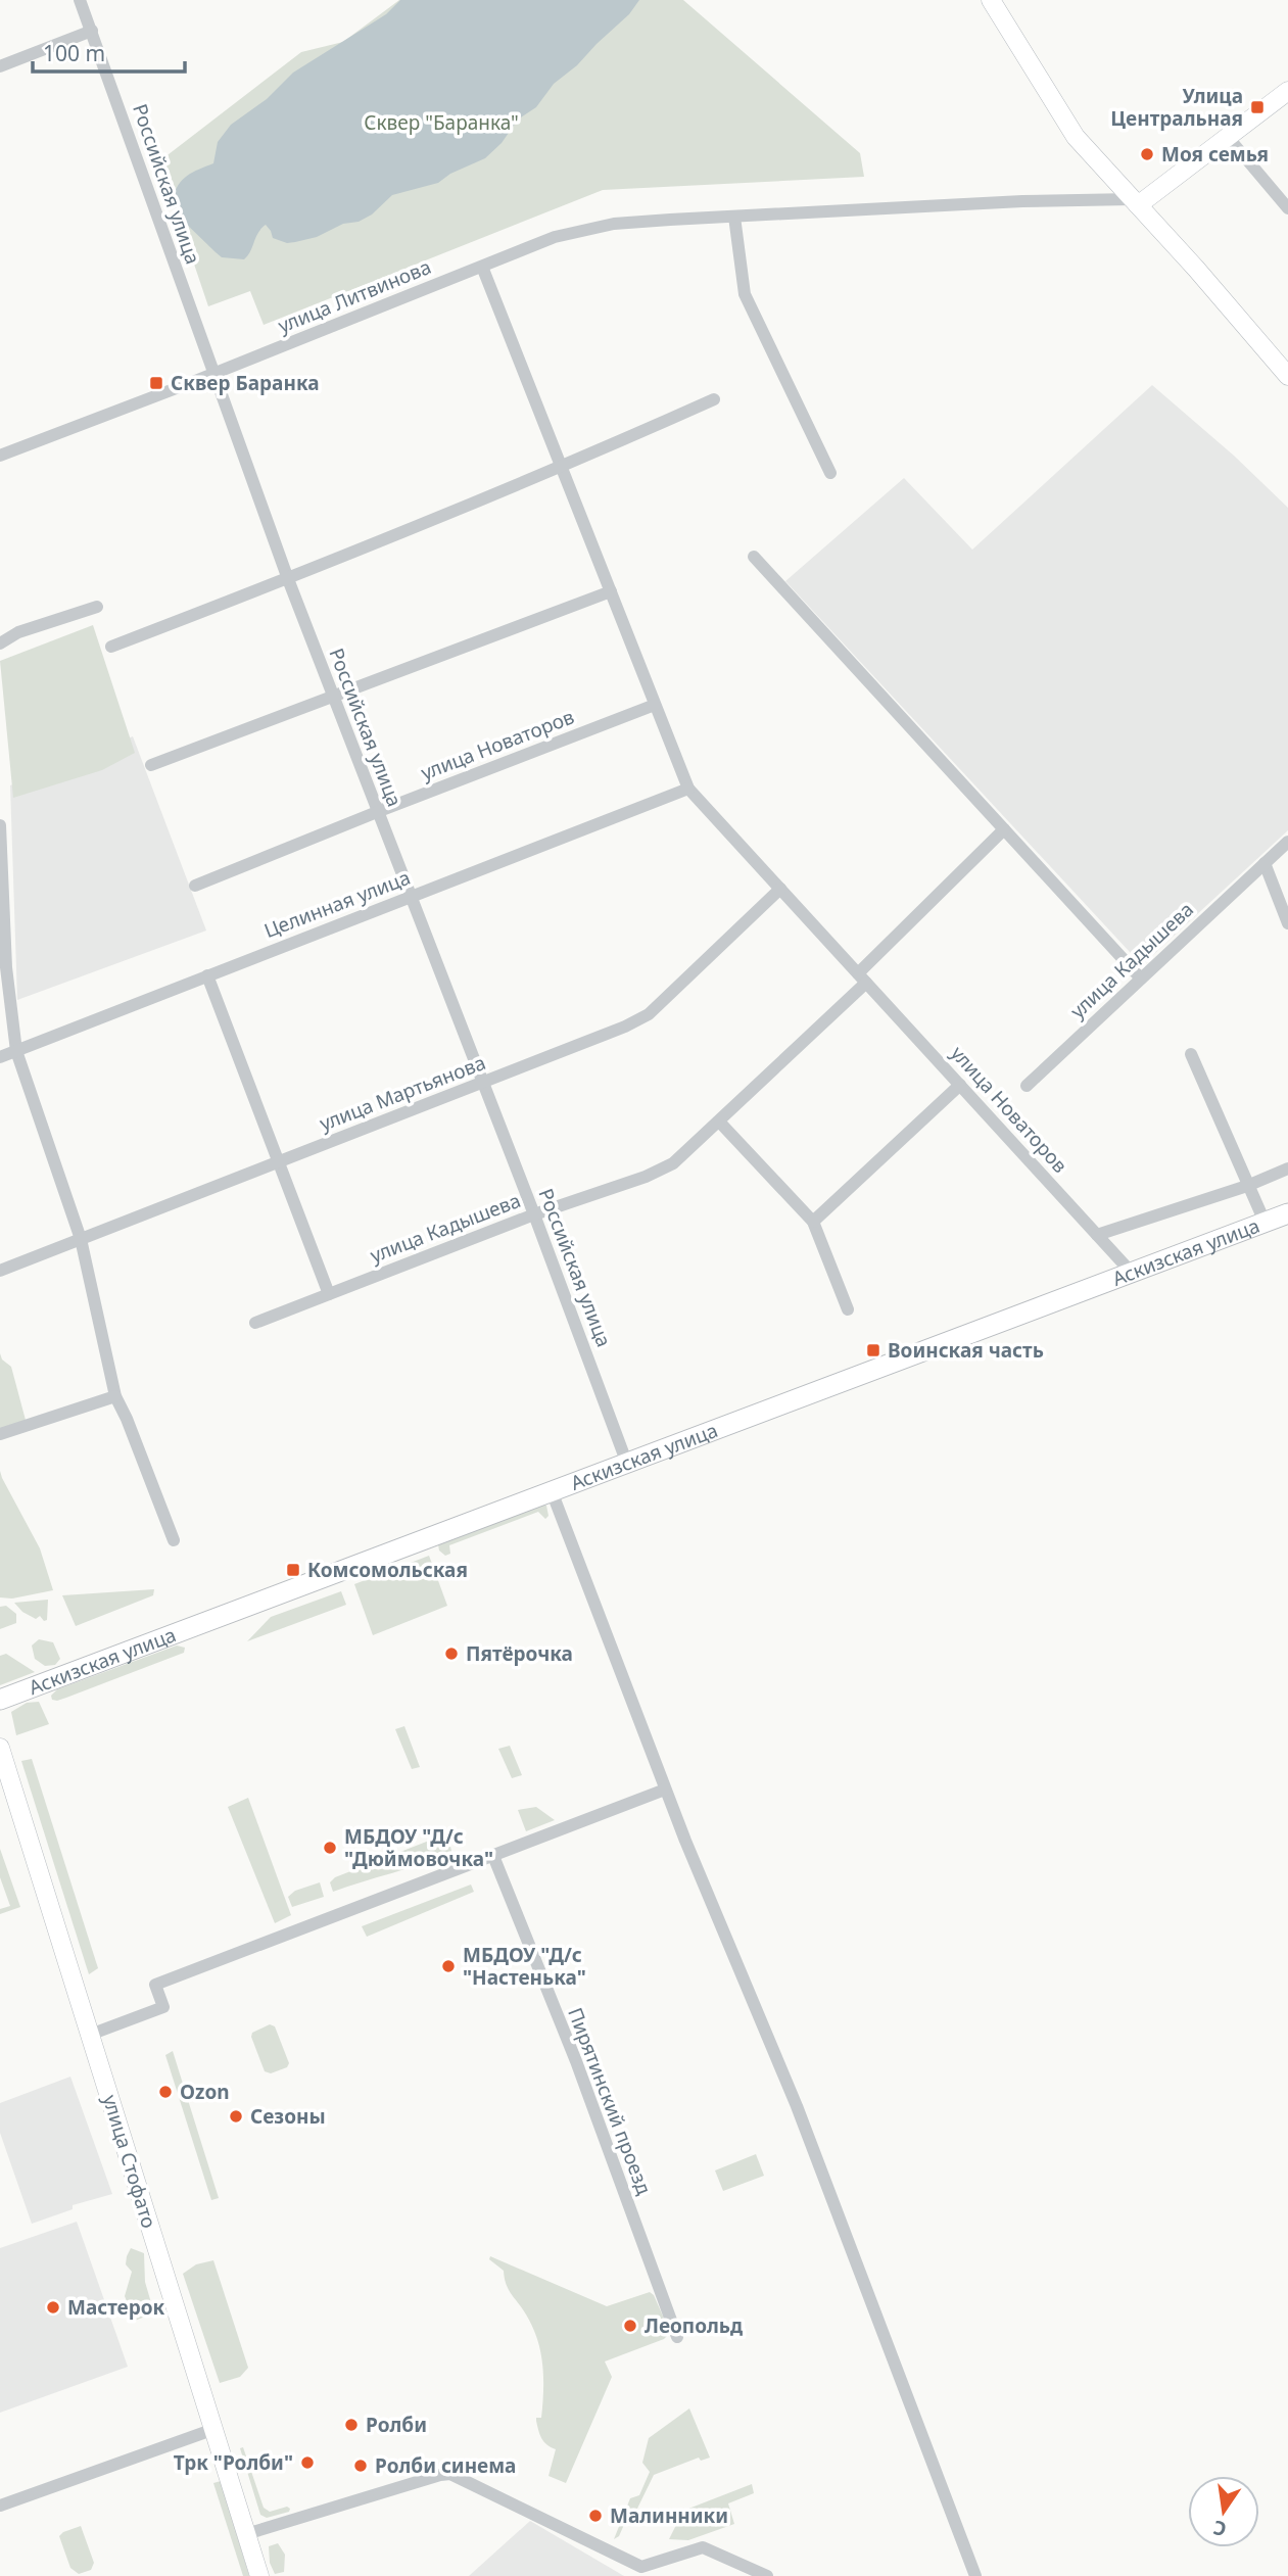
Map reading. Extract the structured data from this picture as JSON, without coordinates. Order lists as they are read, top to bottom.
{
  "streets": {
    "main road": ["Аскизская улица"],
    "street": [
      "Российская улица",
      "улица Литвинова",
      "улица Новаторов",
      "Целинная улица",
      "улица Кадышева",
      "улица Мартьянова",
      "Пирятинский проезд",
      "улица Стофато"
    ]
  },
  "crossings": [
    ["Российская улица", "улица Литвинова"],
    ["Российская улица", "улица Новаторов"],
    ["Российская улица", "Целинная улица"],
    ["Российская улица", "улица Кадышева"],
    ["Российская улица", "улица Мартьянова"],
    ["Российская улица", "Аскизская улица"],
    ["улица Литвинова", "улица Новаторов"],
    ["улица Новаторов", "Целинная улица"],
    ["улица Новаторов", "улица Кадышева"],
    ["улица Новаторов", "улица Мартьянова"],
    ["улица Новаторов", "Аскизская улица"]
  ],
  "parks": ["Сквер \"Баранка\""],
  "places": {
    "transit": [
      "Улица Центральная",
      "Сквер Баранка",
      "Воинская часть",
      "Комсомольская"
    ],
    "other": [
      "Моя семья",
      "Пятёрочка",
      "МБДОУ \"Д/с \"Дюймовочка\"",
      "МБДОУ \"Д/с \"Настенька\"",
      "Ozon",
      "Сезоны",
      "Мастерок",
      "Леопольд",
      "Ролби",
      "Трк \"Ролби\"",
      "Ролби синема",
      "Малинники"
    ]
  },
  "scale_bar": "100 m",
  "north": "bottom"
}
